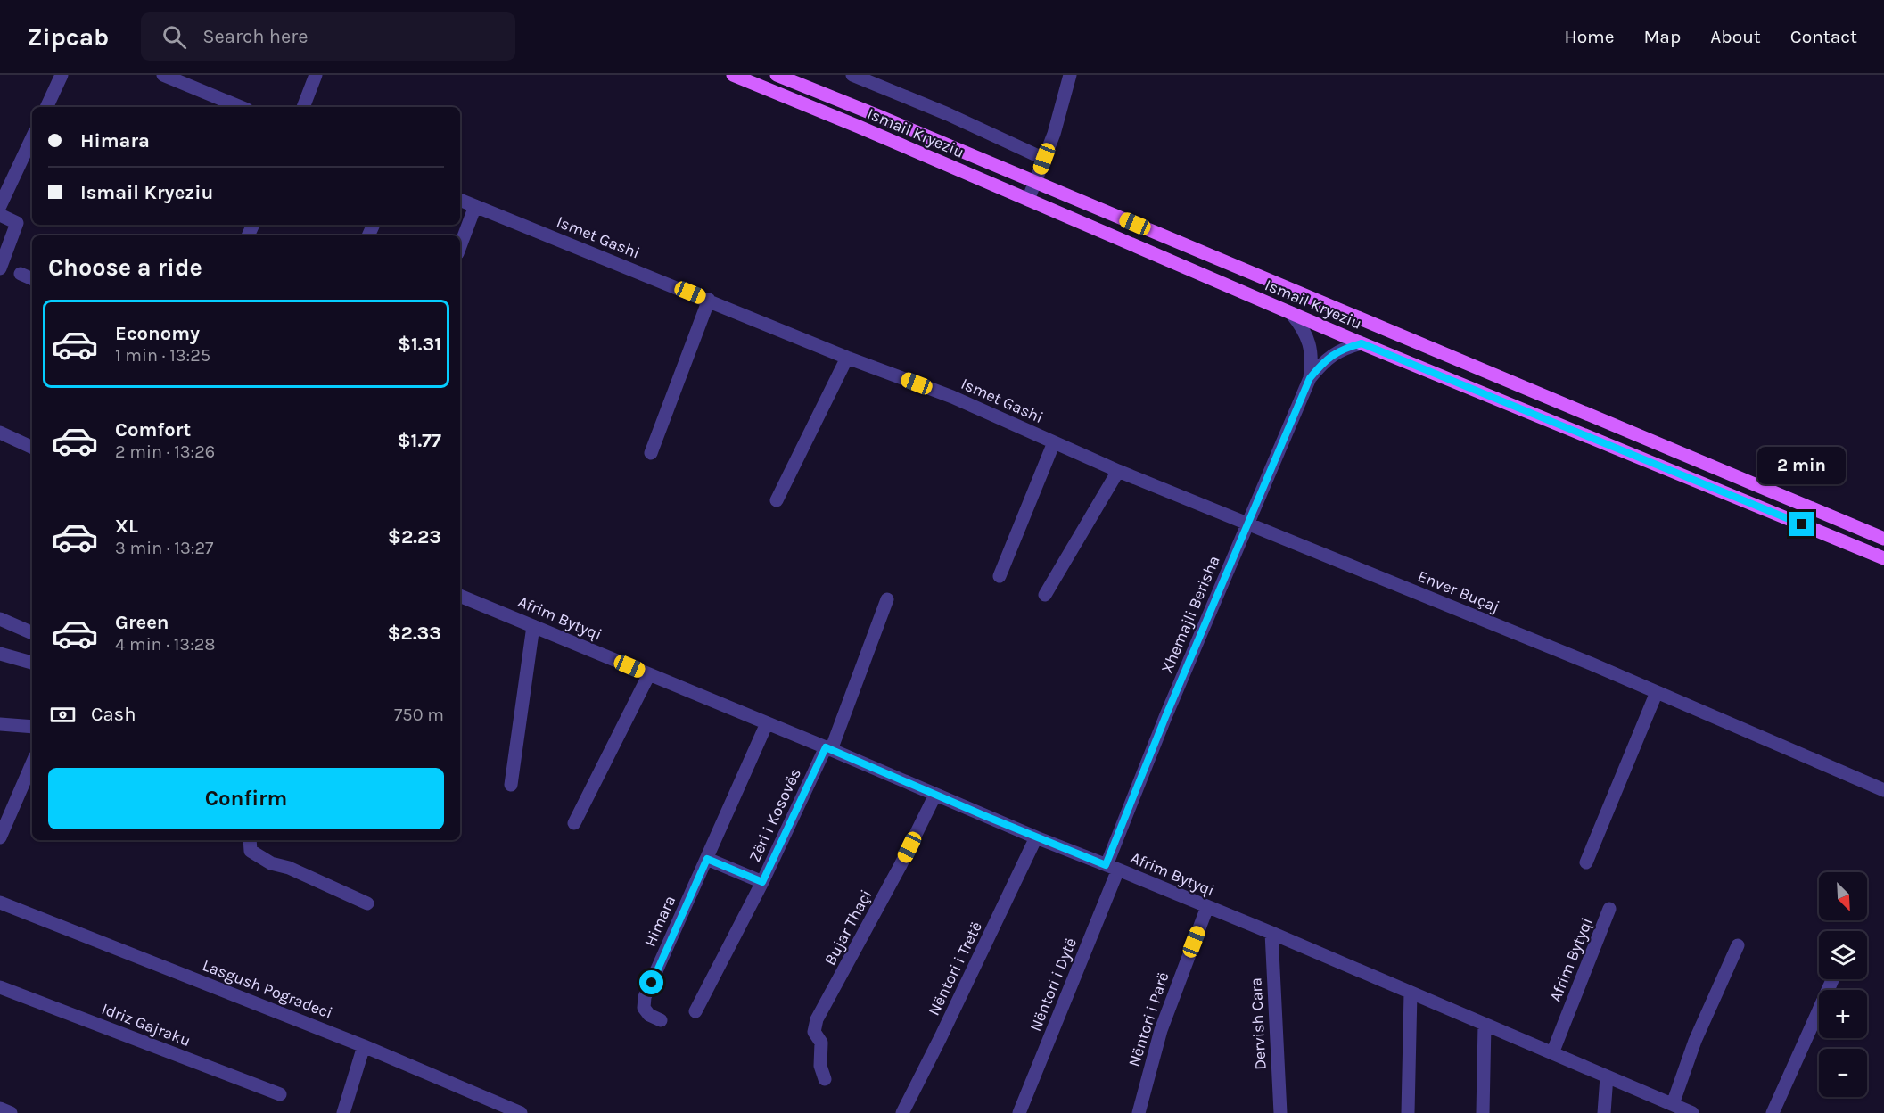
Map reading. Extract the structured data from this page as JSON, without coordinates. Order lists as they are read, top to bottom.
{
  "streets": {
    "main road": ["Ismail Kryeziu"],
    "street": [
      "Ismet Gashi",
      "Enver Buçaj",
      "Xhemajli Berisha",
      "Afrim Bytyqi",
      "Zëri i Kosovës",
      "Himara",
      "Bujar Thaçi",
      "Nëntori i Tretë",
      "Nëntori i Dytë",
      "Lasgush Pogradeci",
      "Nëntori i Parë",
      "Dervish Cara",
      "Idriz Gajraku"
    ]
  },
  "crossings": [
    ["Ismail Kryeziu", "Xhemajli Berisha"],
    ["Ismet Gashi", "Enver Buçaj"],
    ["Ismet Gashi", "Xhemajli Berisha"],
    ["Enver Buçaj", "Xhemajli Berisha"],
    ["Xhemajli Berisha", "Afrim Bytyqi"],
    ["Xhemajli Berisha", "Nëntori i Dytë"],
    ["Afrim Bytyqi", "Zëri i Kosovës"],
    ["Afrim Bytyqi", "Himara"],
    ["Afrim Bytyqi", "Bujar Thaçi"],
    ["Afrim Bytyqi", "Nëntori i Tretë"],
    ["Afrim Bytyqi", "Nëntori i Dytë"],
    ["Afrim Bytyqi", "Nëntori i Parë"],
    ["Afrim Bytyqi", "Dervish Cara"]
  ],
  "north": "bottom right",
  "page": {
    "header": "Zipcab",
    "search": "Search here",
    "nav": [
      "Home",
      "Map",
      "About",
      "Contact"
    ],
    "banner": ["Himara", "Ismail Kryeziu"],
    "heading": "Choose a ride",
    "list": [
      {
        "name": "Economy",
        "note": "1 min · 13:25",
        "value": "$1.31"
      },
      {
        "name": "Comfort",
        "note": "2 min · 13:26",
        "value": "$1.77"
      },
      {
        "name": "XL",
        "note": "3 min · 13:27",
        "value": "$2.23"
      },
      {
        "name": "Green",
        "note": "4 min · 13:28",
        "value": "$2.33"
      }
    ],
    "bubble": "2 min",
    "pay": ["Cash", "750 m"],
    "buttons": "Confirm",
    "map_buttons": ["+", "−"]
  }
}
